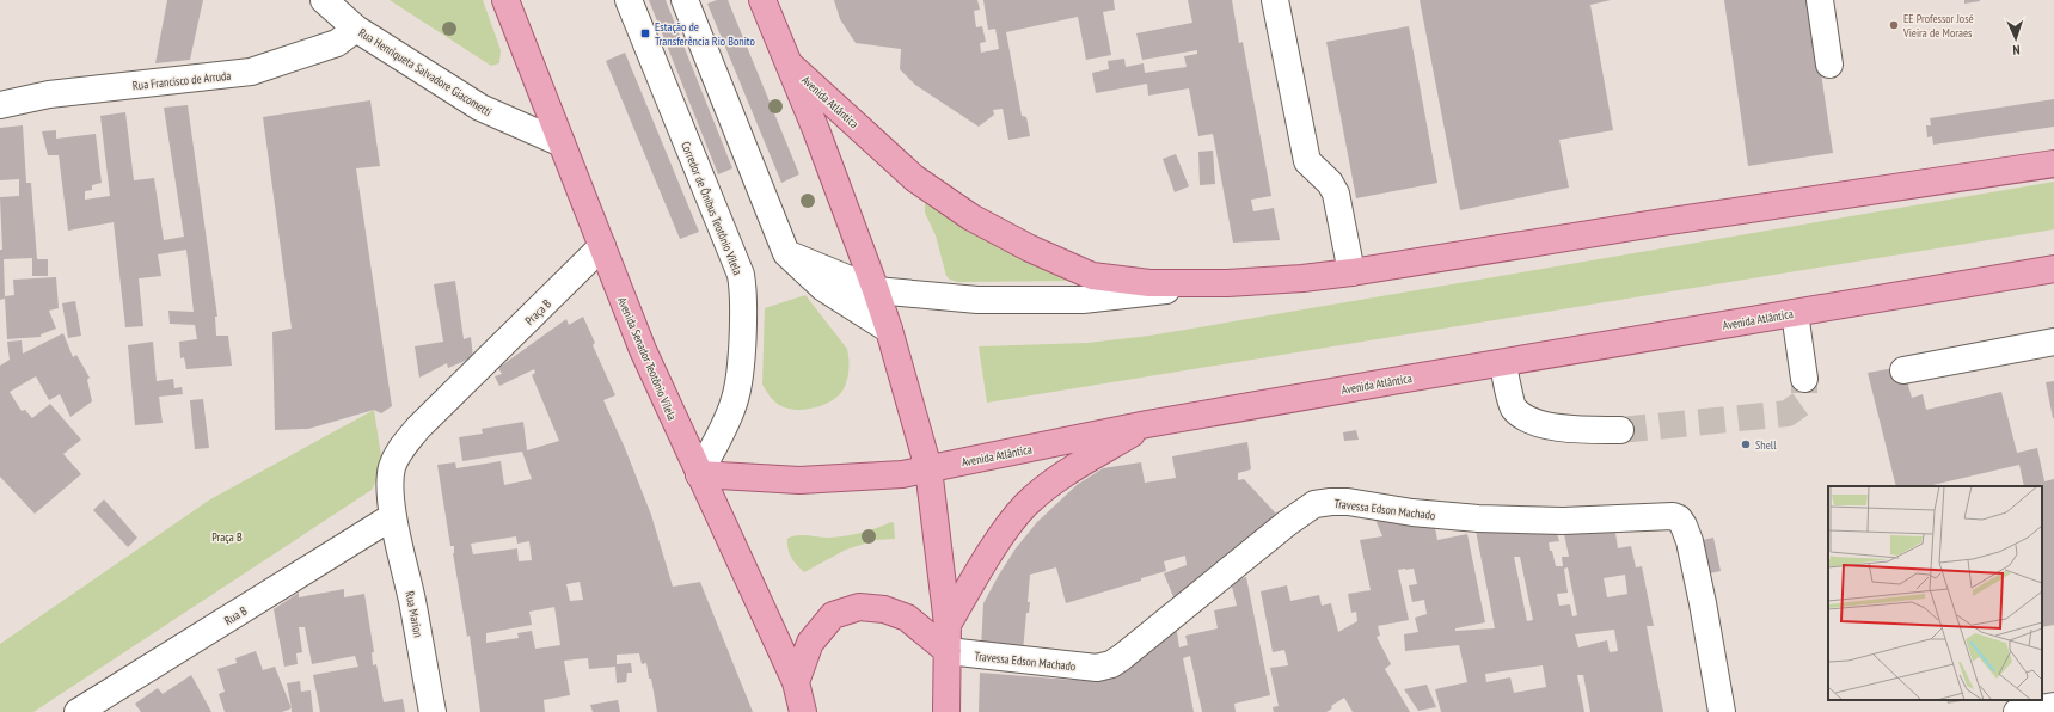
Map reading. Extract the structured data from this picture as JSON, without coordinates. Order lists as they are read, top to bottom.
{
  "streets": {
    "main road": ["Avenida Atlântica", "Avenida Senador Teotônio Vilela"],
    "street": [
      "Rua Henriqueta Salvadore Giacometti",
      "Rua Francisco de Arruda",
      "Corredor de Ônibus Teotônio Vilela",
      "Praça B",
      "Travessa Edson Machado",
      "Rua Marion",
      "Rua B"
    ]
  },
  "crossings": [
    ["Rua Henriqueta Salvadore Giacometti", "Rua Francisco de Arruda"],
    ["Rua Henriqueta Salvadore Giacometti", "Avenida Senador Teotônio Vilela"],
    ["Avenida Atlântica", "Corredor de Ônibus Teotônio Vilela"],
    ["Avenida Atlântica", "Avenida Senador Teotônio Vilela"],
    ["Corredor de Ônibus Teotônio Vilela", "Avenida Senador Teotônio Vilela"],
    ["Praça B", "Avenida Senador Teotônio Vilela"],
    ["Praça B", "Rua Marion"],
    ["Praça B", "Rua B"],
    ["Rua Marion", "Rua B"]
  ],
  "parks": ["Praça B"],
  "places": {
    "other": ["EE Professor José Vieira de Moraes", "Shell"],
    "transit": ["Estação de Transferência Rio Bonito"]
  },
  "north": "bottom"
}
